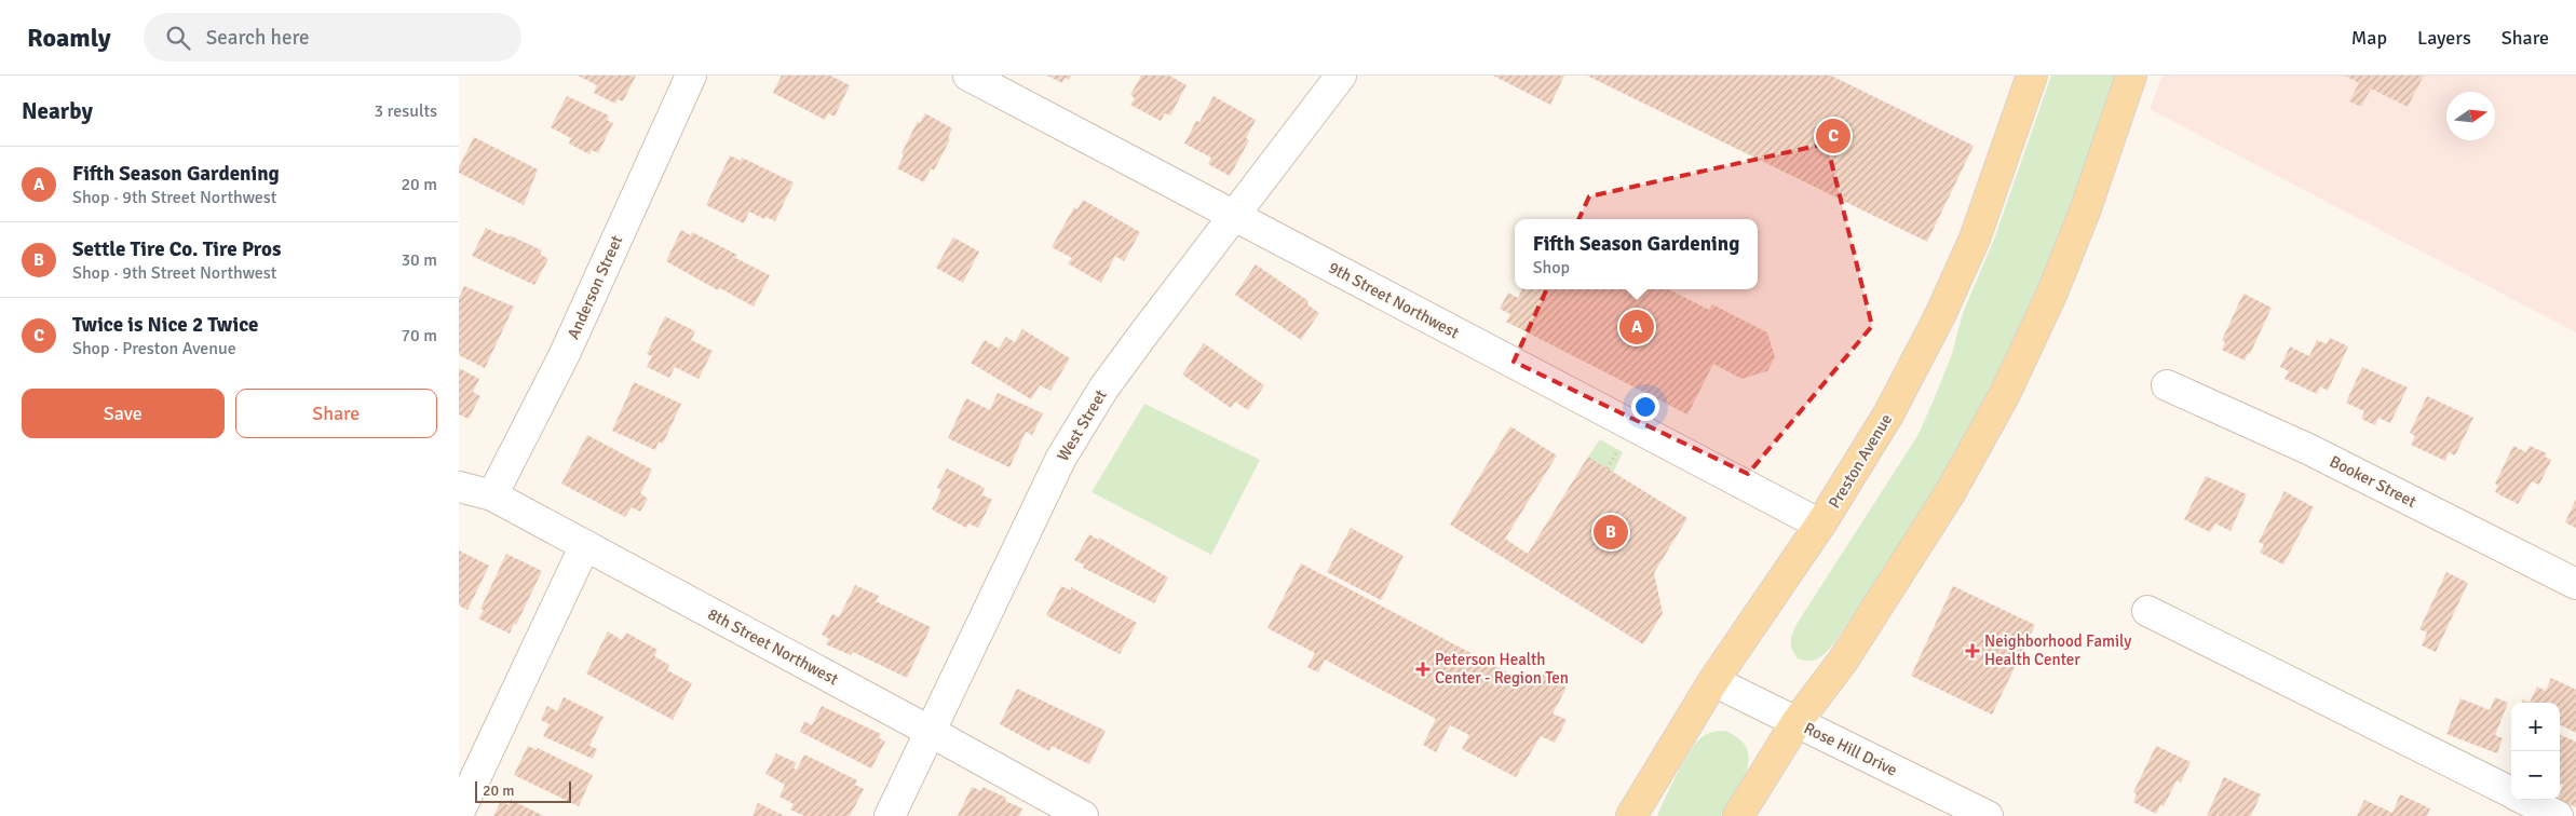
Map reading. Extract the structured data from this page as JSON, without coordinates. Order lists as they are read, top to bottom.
{
  "streets": {
    "main road": ["Preston Avenue"],
    "street": [
      "Anderson Street",
      "9th Street Northwest",
      "West Street",
      "Booker Street",
      "8th Street Northwest",
      "Rose Hill Drive"
    ]
  },
  "crossings": [
    ["Anderson Street", "8th Street Northwest"],
    ["9th Street Northwest", "West Street"],
    ["9th Street Northwest", "Preston Avenue"],
    ["West Street", "8th Street Northwest"],
    ["Preston Avenue", "Rose Hill Drive"]
  ],
  "places": {
    "health": ["Neighborhood Family Health Center", "Peterson Health Center - Region Ten"]
  },
  "scale_bar": "20 m",
  "north": "right",
  "page": {
    "header": "Roamly",
    "search": "Search here",
    "nav": ["Map", "Layers", "Share"],
    "heading": ["Nearby", "3 results"],
    "pins": ["C", "A", "B"],
    "list": [
      {
        "mark": "A",
        "name": "Fifth Season Gardening",
        "note": "Shop · 9th Street Northwest",
        "value": "20 m"
      },
      {
        "mark": "B",
        "name": "Settle Tire Co. Tire Pros",
        "note": "Shop · 9th Street Northwest",
        "value": "30 m"
      },
      {
        "mark": "C",
        "name": "Twice is Nice 2 Twice",
        "note": "Shop · Preston Avenue",
        "value": "70 m"
      }
    ],
    "popup": ["Fifth Season Gardening", "Shop"],
    "buttons": ["Save", "Share"],
    "map_buttons": ["+", "−"],
    "scale": "20 m"
  }
}
